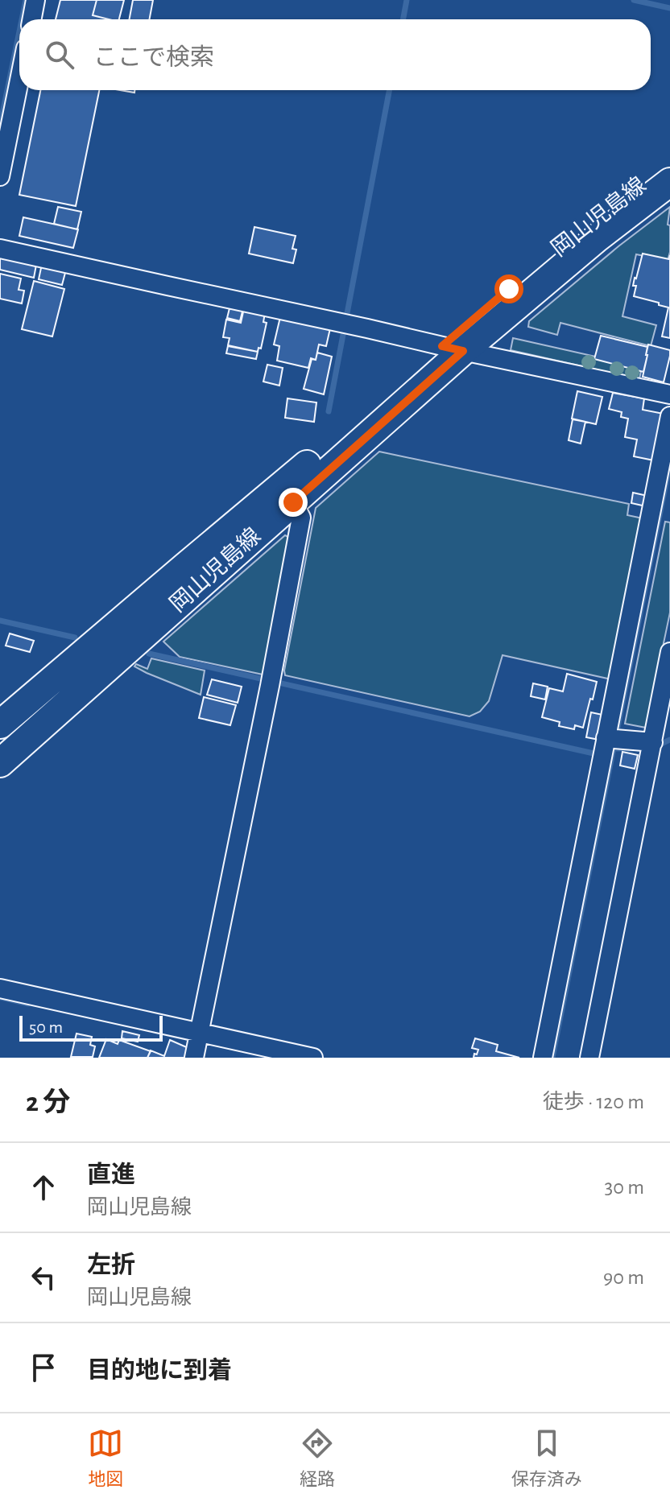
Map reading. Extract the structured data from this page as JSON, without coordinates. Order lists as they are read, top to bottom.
{
  "streets": {
    "main road": ["岡山児島線"]
  },
  "scale_bar": "50 m",
  "page": {
    "search": "ここで検索",
    "scale": "50 m",
    "heading": ["2 分", "徒歩 · 120 m"],
    "list": [
      ["直進", "岡山児島線", "30 m"],
      ["左折", "岡山児島線", "90 m"],
      "目的地に到着"
    ],
    "nav": ["地図", "経路", "保存済み"]
  }
}
